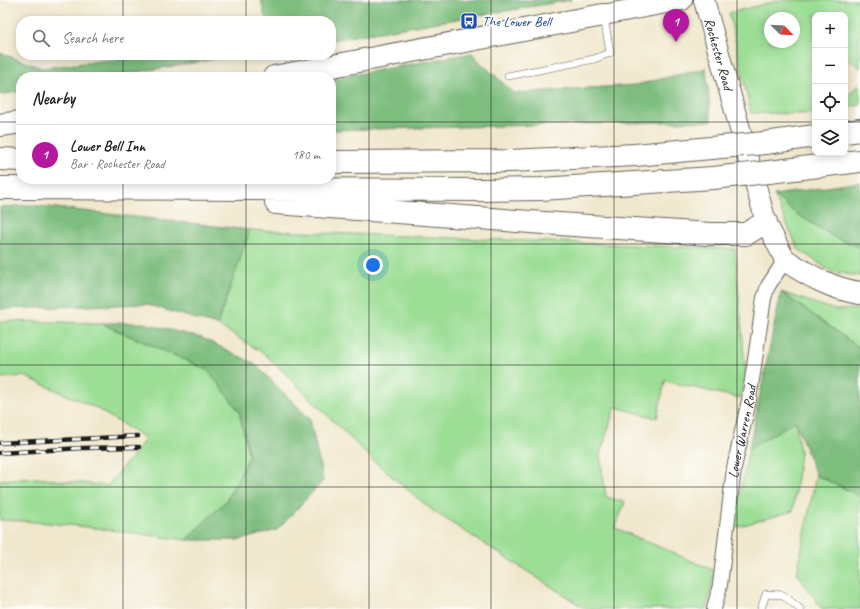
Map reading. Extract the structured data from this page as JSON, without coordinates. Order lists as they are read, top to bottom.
{
  "streets": {
    "street": ["Rochester Road", "Lower Warren Road"]
  },
  "crossings": [
    ["Rochester Road", "Lower Warren Road"]
  ],
  "places": {
    "bus stop": ["The Lower Bell"]
  },
  "north": "bottom right",
  "page": {
    "pins": "1",
    "map_buttons": ["+", "−"],
    "search": "Search here",
    "heading": "Nearby",
    "list": [
      {
        "mark": "1",
        "name": "Lower Bell Inn",
        "note": "Bar · Rochester Road",
        "value": "180 m"
      }
    ]
  }
}
